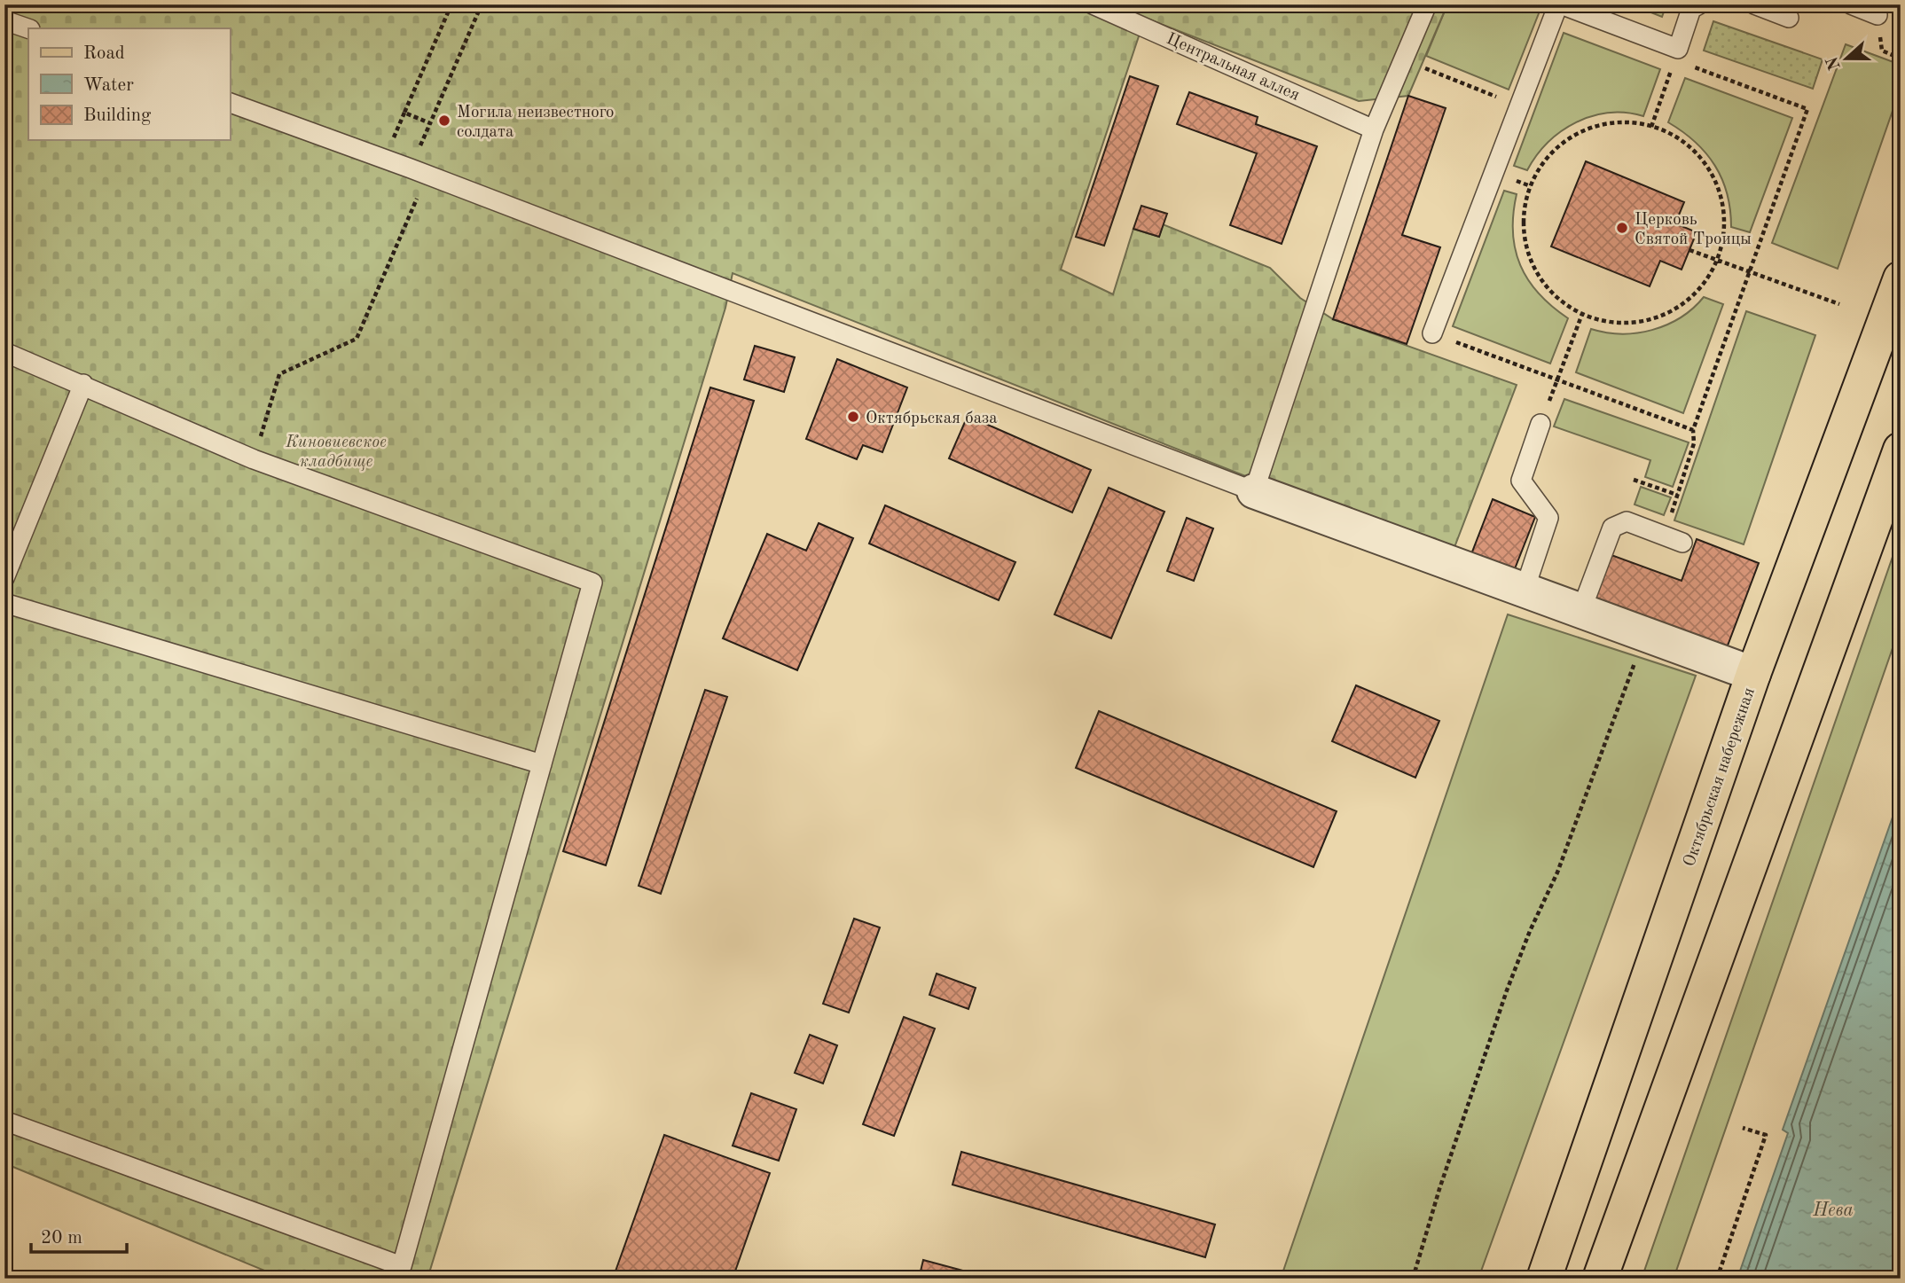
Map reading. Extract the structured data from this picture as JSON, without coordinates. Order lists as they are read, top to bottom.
{
  "streets": {
    "main road": ["Октябрьская набережная"],
    "lane": ["Центральная аллея"]
  },
  "water": ["Нева"],
  "parks": ["Киновиевское кладбище"],
  "places": ["Могила неизвестного солдата", "Церковь Святой Троицы", "Октябрьская база"],
  "legend": ["Road", "Water", "Building"],
  "scale_bar": "20 m",
  "north": "left"
}
